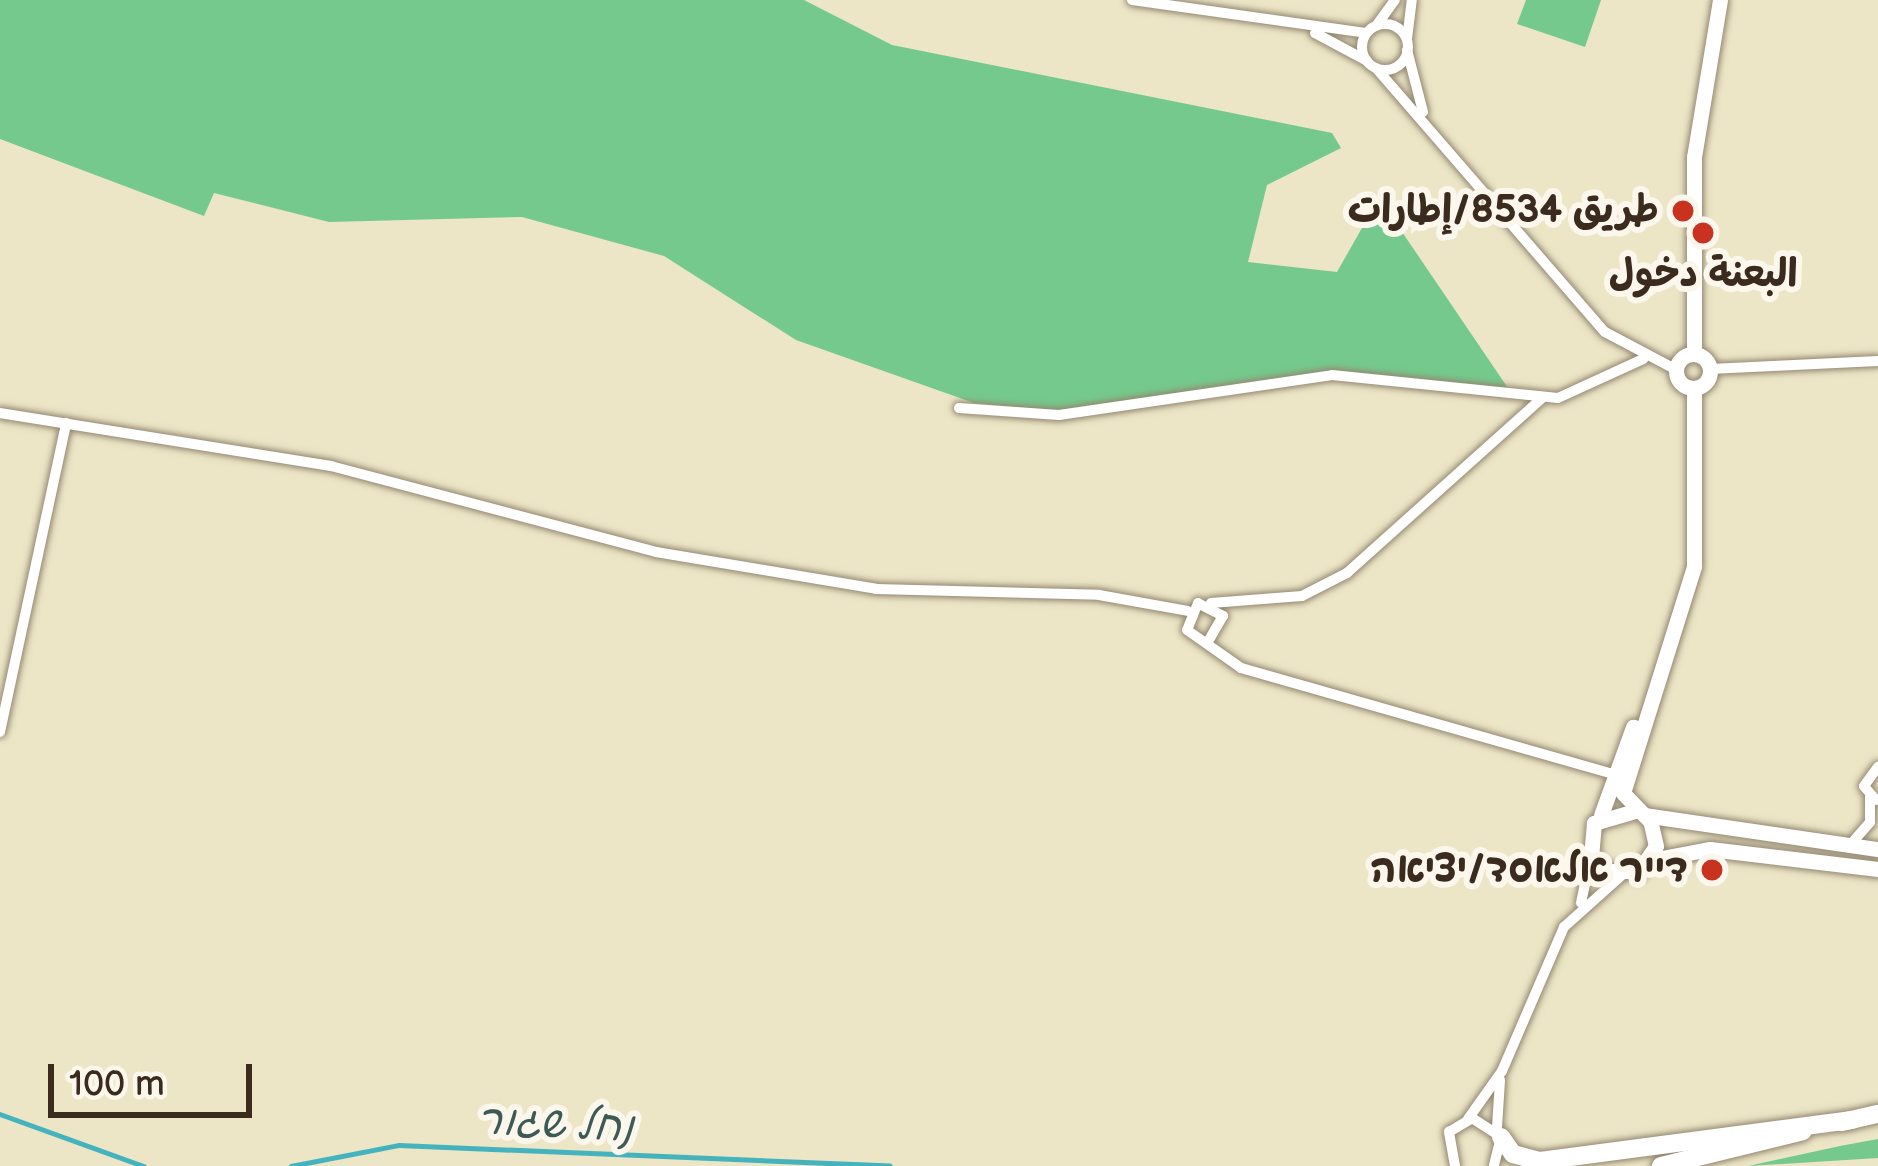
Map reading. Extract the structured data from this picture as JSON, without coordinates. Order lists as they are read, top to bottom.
{
  "water": ["נחל שגור"],
  "places": ["طريق 8534/إطارات", "البعنة دخول", "דייר אלאסד/יציאה"],
  "scale_bar": "100 m"
}
